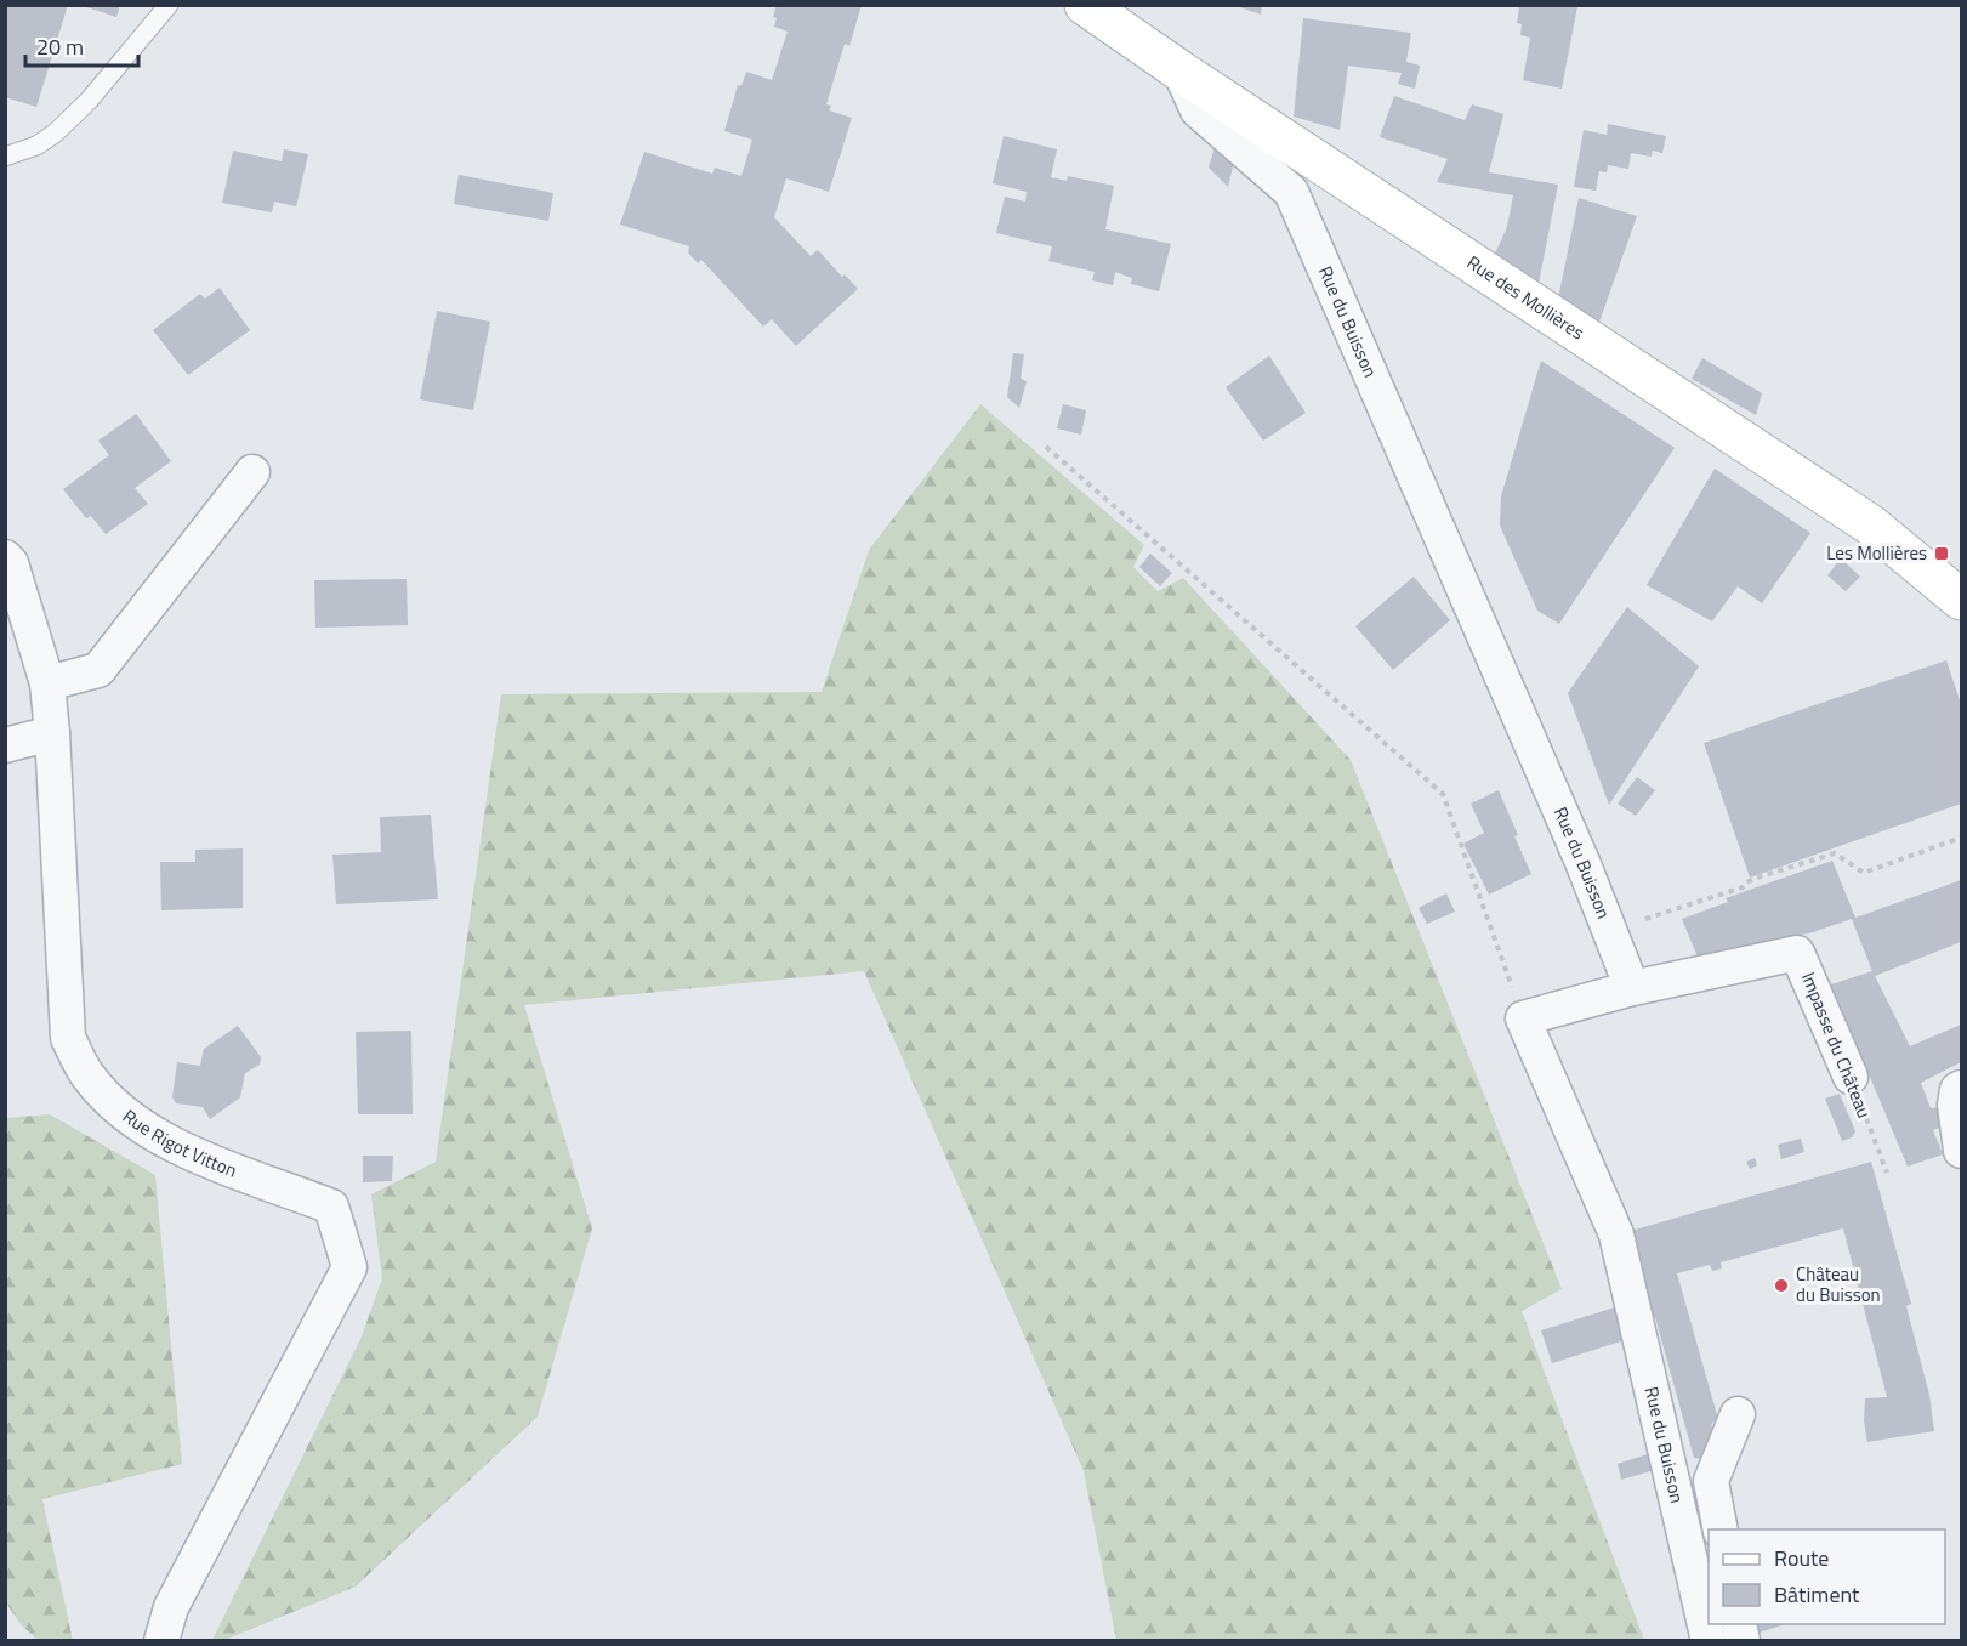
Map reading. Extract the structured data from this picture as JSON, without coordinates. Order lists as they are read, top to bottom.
{
  "streets": {
    "street": [
      "Rue des Mollières",
      "Rue du Buisson",
      "Impasse du Château",
      "Rue Rigot Vitton"
    ]
  },
  "crossings": [
    ["Rue des Mollières", "Rue du Buisson"],
    ["Rue du Buisson", "Impasse du Château"]
  ],
  "places": {
    "transit": ["Les Mollières"],
    "other": ["Château du Buisson"]
  },
  "legend": ["Route", "Bâtiment"],
  "scale_bar": "20 m"
}
